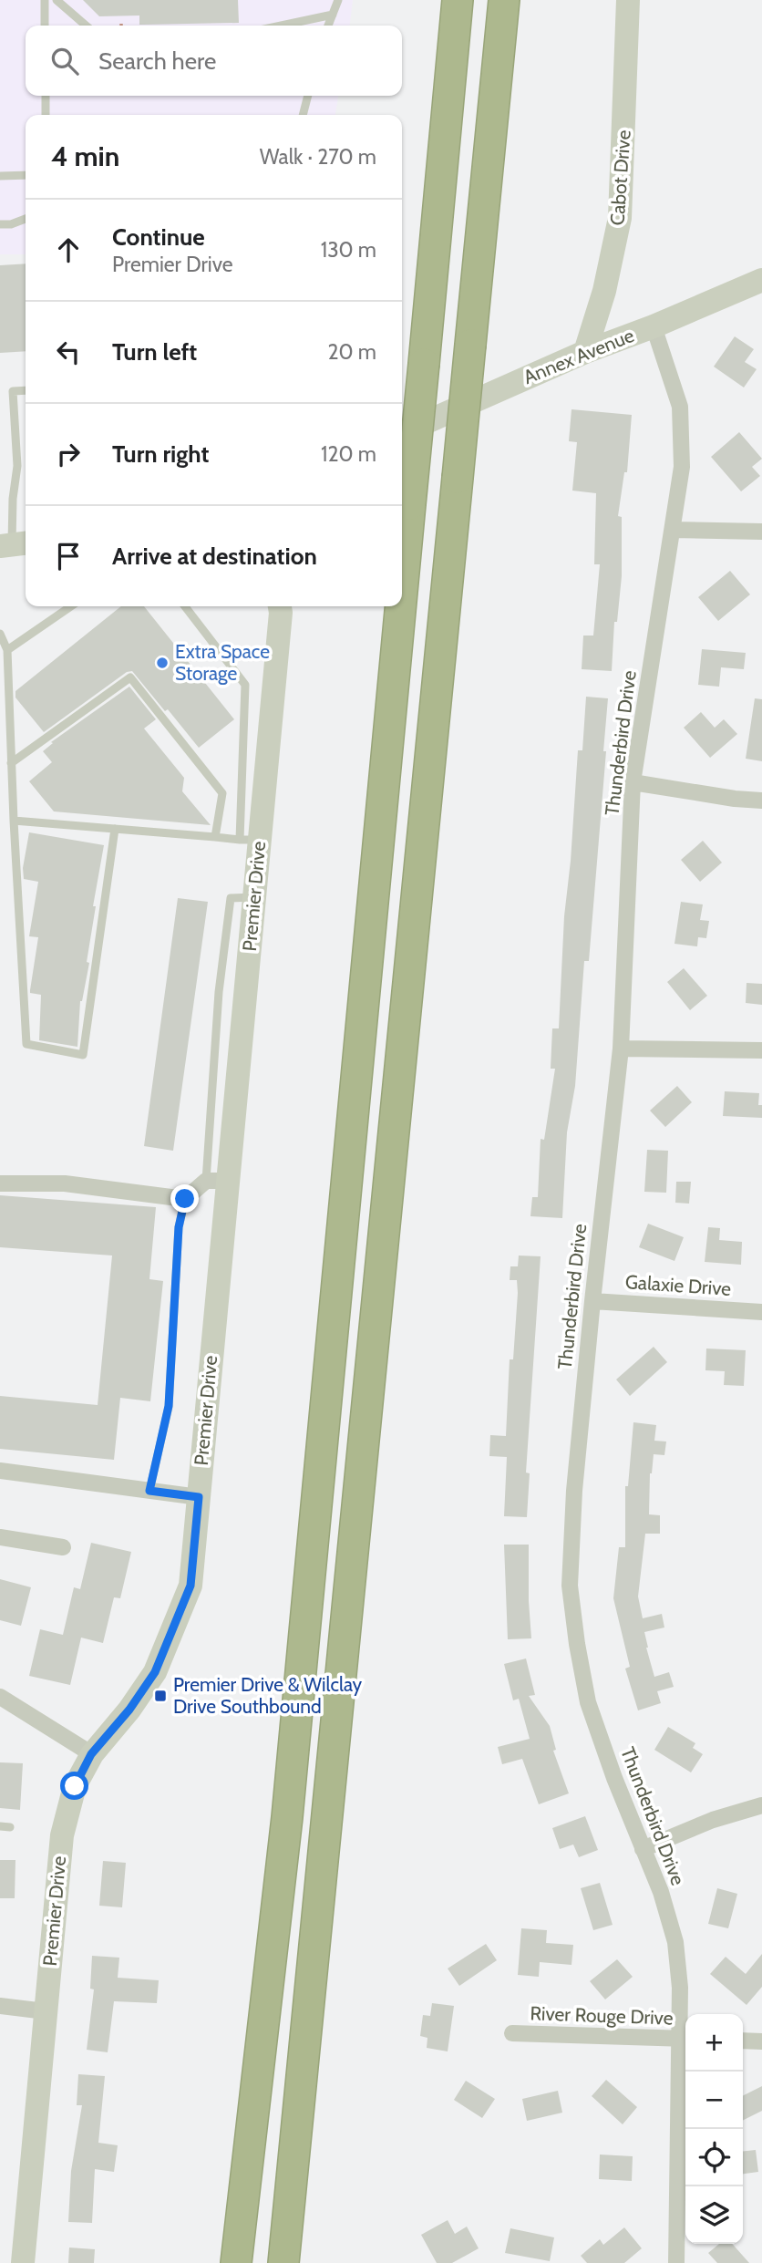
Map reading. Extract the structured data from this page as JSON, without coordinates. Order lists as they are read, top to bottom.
{
  "streets": {
    "street": [
      "Cabot Drive",
      "Annex Avenue",
      "Thunderbird Drive",
      "Premier Drive",
      "Galaxie Drive",
      "River Rouge Drive"
    ]
  },
  "crossings": [
    ["Cabot Drive", "Annex Avenue"],
    ["Annex Avenue", "Thunderbird Drive"],
    ["Thunderbird Drive", "Galaxie Drive"],
    ["Thunderbird Drive", "River Rouge Drive"]
  ],
  "places": {
    "other": ["Extra Space Storage"],
    "transit": ["Premier Drive & Wilclay Drive Southbound"]
  },
  "page": {
    "search": "Search here",
    "heading": ["4 min", "Walk · 270 m"],
    "list": [
      ["Continue", "Premier Drive", "130 m"],
      ["Turn left", "20 m"],
      ["Turn right", "120 m"],
      "Arrive at destination"
    ],
    "map_buttons": ["+", "−"]
  }
}
